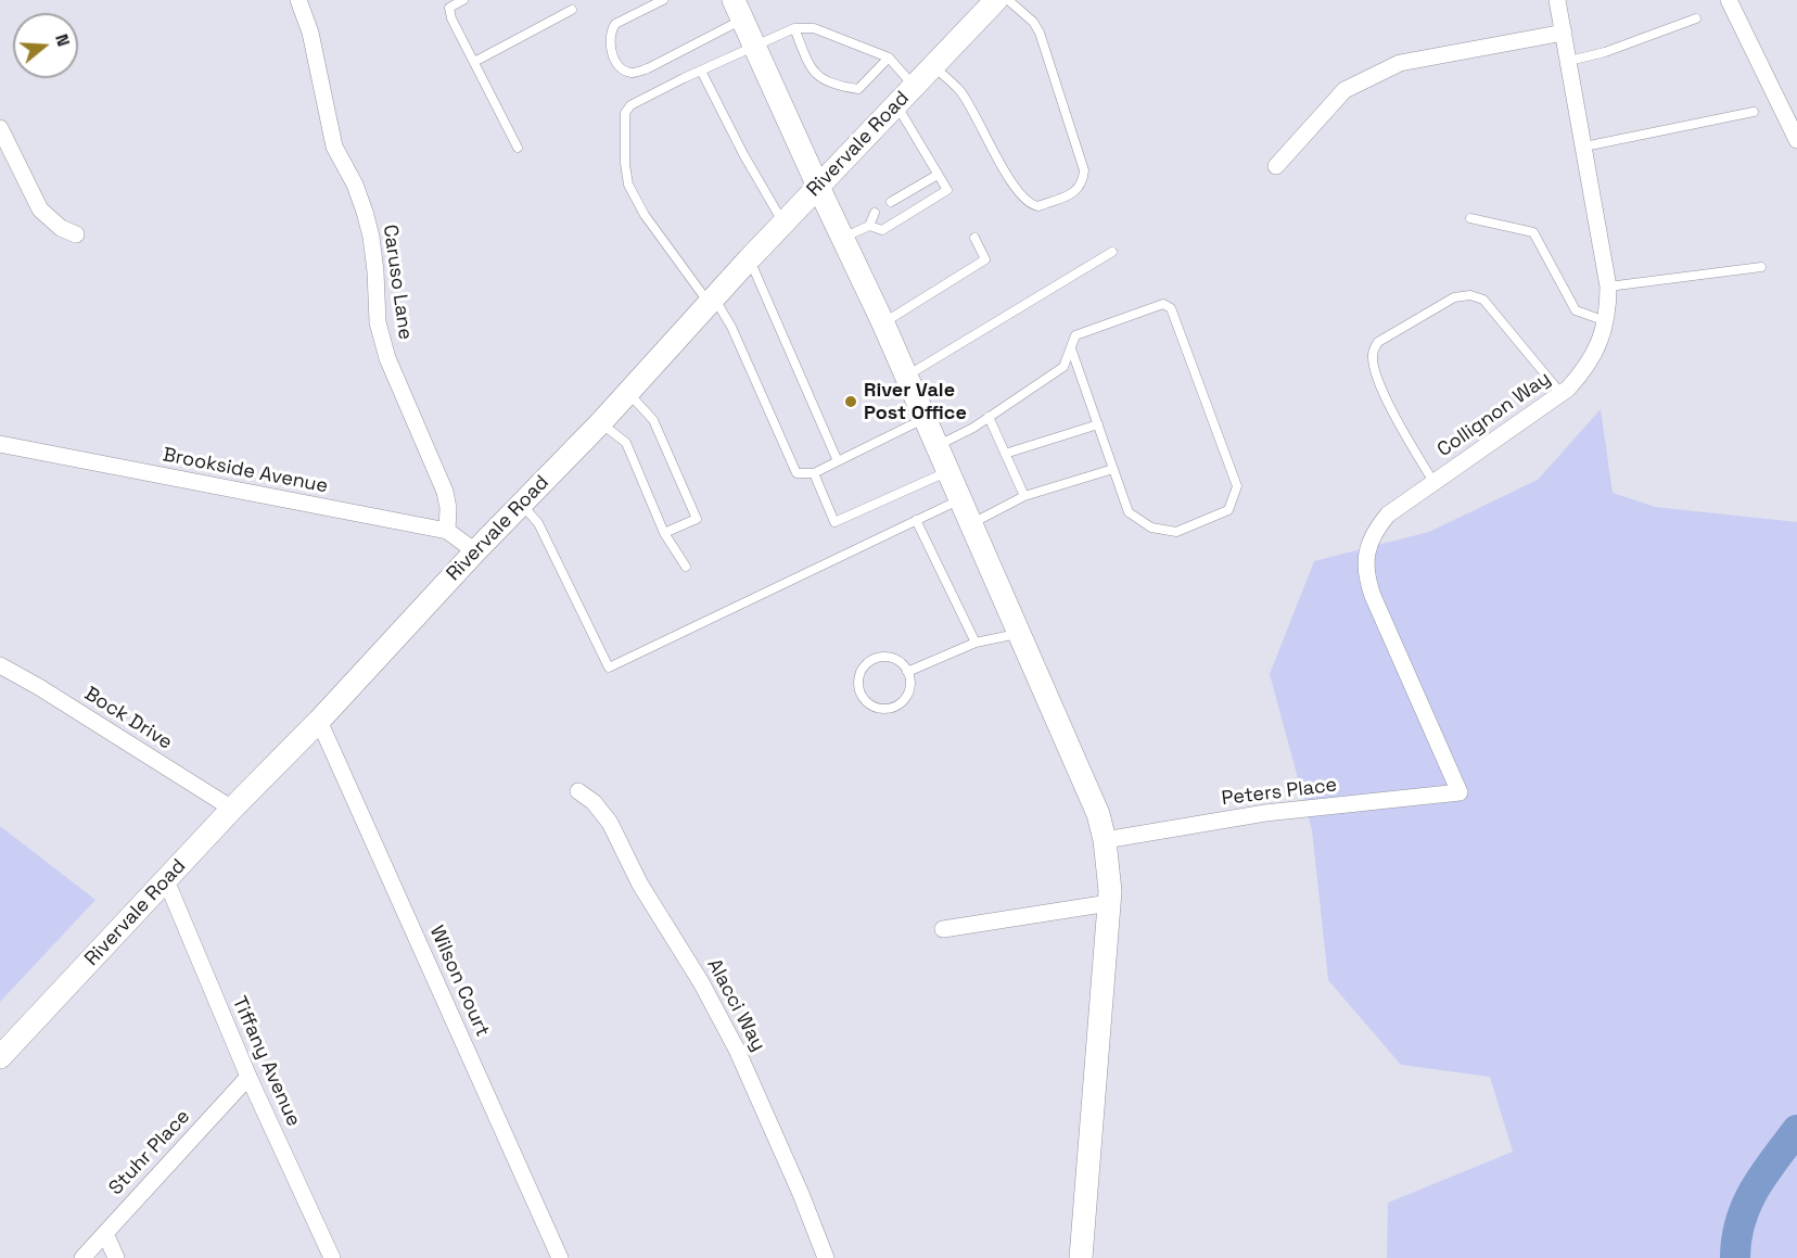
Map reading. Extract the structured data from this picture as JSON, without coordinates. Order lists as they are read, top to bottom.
{
  "streets": {
    "street": [
      "Rivervale Road",
      "Caruso Lane",
      "Collignon Way",
      "Brookside Avenue",
      "Bock Drive",
      "Peters Place",
      "Wilson Court",
      "Alacci Way",
      "Tiffany Avenue",
      "Stuhr Place"
    ]
  },
  "crossings": [
    ["Rivervale Road", "Brookside Avenue"],
    ["Rivervale Road", "Bock Drive"],
    ["Rivervale Road", "Wilson Court"],
    ["Rivervale Road", "Tiffany Avenue"],
    ["Caruso Lane", "Brookside Avenue"],
    ["Collignon Way", "Peters Place"],
    ["Tiffany Avenue", "Stuhr Place"]
  ],
  "places": ["River Vale Post Office"],
  "north": "right"
}
